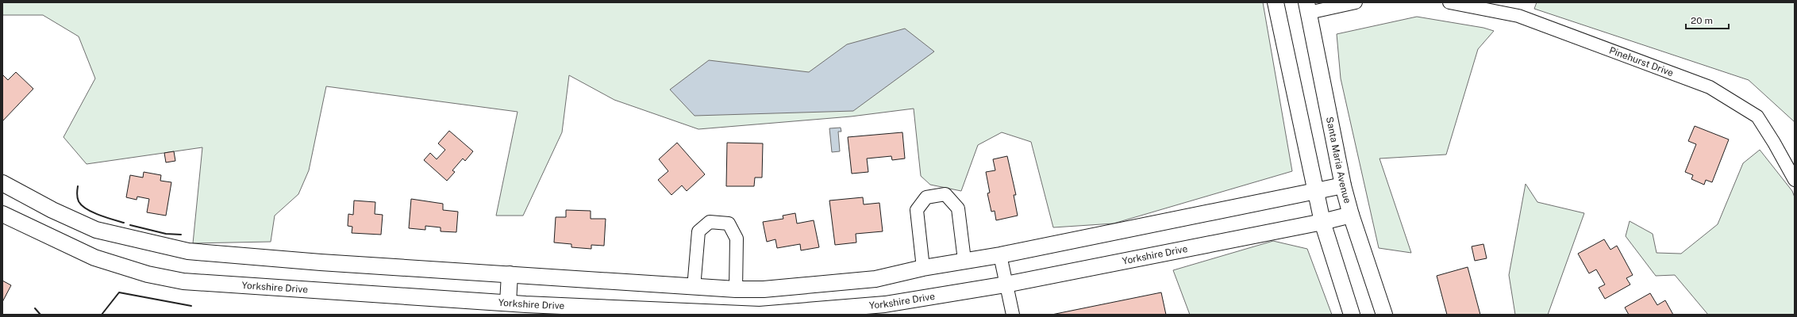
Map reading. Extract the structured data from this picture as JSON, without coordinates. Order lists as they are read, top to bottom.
{
  "streets": {
    "street": ["Pinehurst Drive", "Santa Maria Avenue", "Yorkshire Drive"]
  },
  "crossings": [
    ["Santa Maria Avenue", "Yorkshire Drive"]
  ],
  "scale_bar": "20 m"
}
